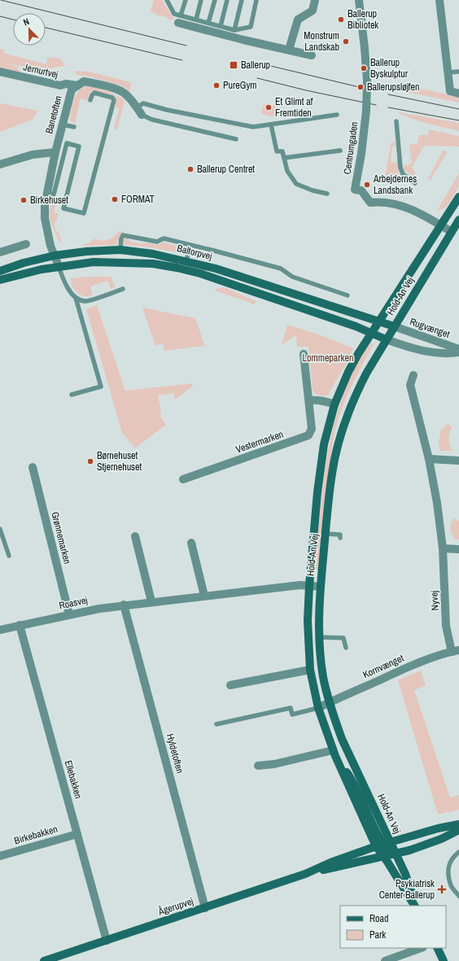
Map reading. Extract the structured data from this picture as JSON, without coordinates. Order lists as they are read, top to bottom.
{
  "streets": {
    "street": [
      "Jernurtvej",
      "Banetoften",
      "Centrumgaden",
      "Baltorpvej",
      "Hold-An Vej",
      "Rugvænget",
      "Vestermarken",
      "Grønnemarken",
      "Nyvej",
      "Roasvej",
      "Kornvænget",
      "Hyldetoften",
      "Ellebakken",
      "Birkebakken",
      "Ågerupvej"
    ]
  },
  "crossings": [
    ["Jernurtvej", "Banetoften"],
    ["Banetoften", "Baltorpvej"],
    ["Centrumgaden", "Hold-An Vej"],
    ["Baltorpvej", "Hold-An Vej"],
    ["Baltorpvej", "Rugvænget"],
    ["Hold-An Vej", "Rugvænget"],
    ["Hold-An Vej", "Roasvej"],
    ["Hold-An Vej", "Kornvænget"],
    ["Hold-An Vej", "Ågerupvej"],
    ["Grønnemarken", "Roasvej"],
    ["Nyvej", "Kornvænget"],
    ["Roasvej", "Hyldetoften"],
    ["Roasvej", "Ellebakken"],
    ["Hyldetoften", "Ågerupvej"],
    ["Ellebakken", "Birkebakken"],
    ["Ellebakken", "Ågerupvej"]
  ],
  "parks": ["Lommeparken"],
  "places": {
    "other": [
      "Ballerup Bibliotek",
      "Monstrum Landskab",
      "Ballerup Byskulptur",
      "PureGym",
      "Ballerupsløjfen",
      "Et Glimt af Fremtiden",
      "Ballerup Centret",
      "Arbejdernes Landsbank",
      "FORMAT",
      "Birkehuset",
      "Børnehuset Stjernehuset"
    ],
    "transit": ["Ballerup"],
    "health": ["Psykiatrisk Center Ballerup"]
  },
  "legend": ["Road", "Park"],
  "north": "top left"
}
